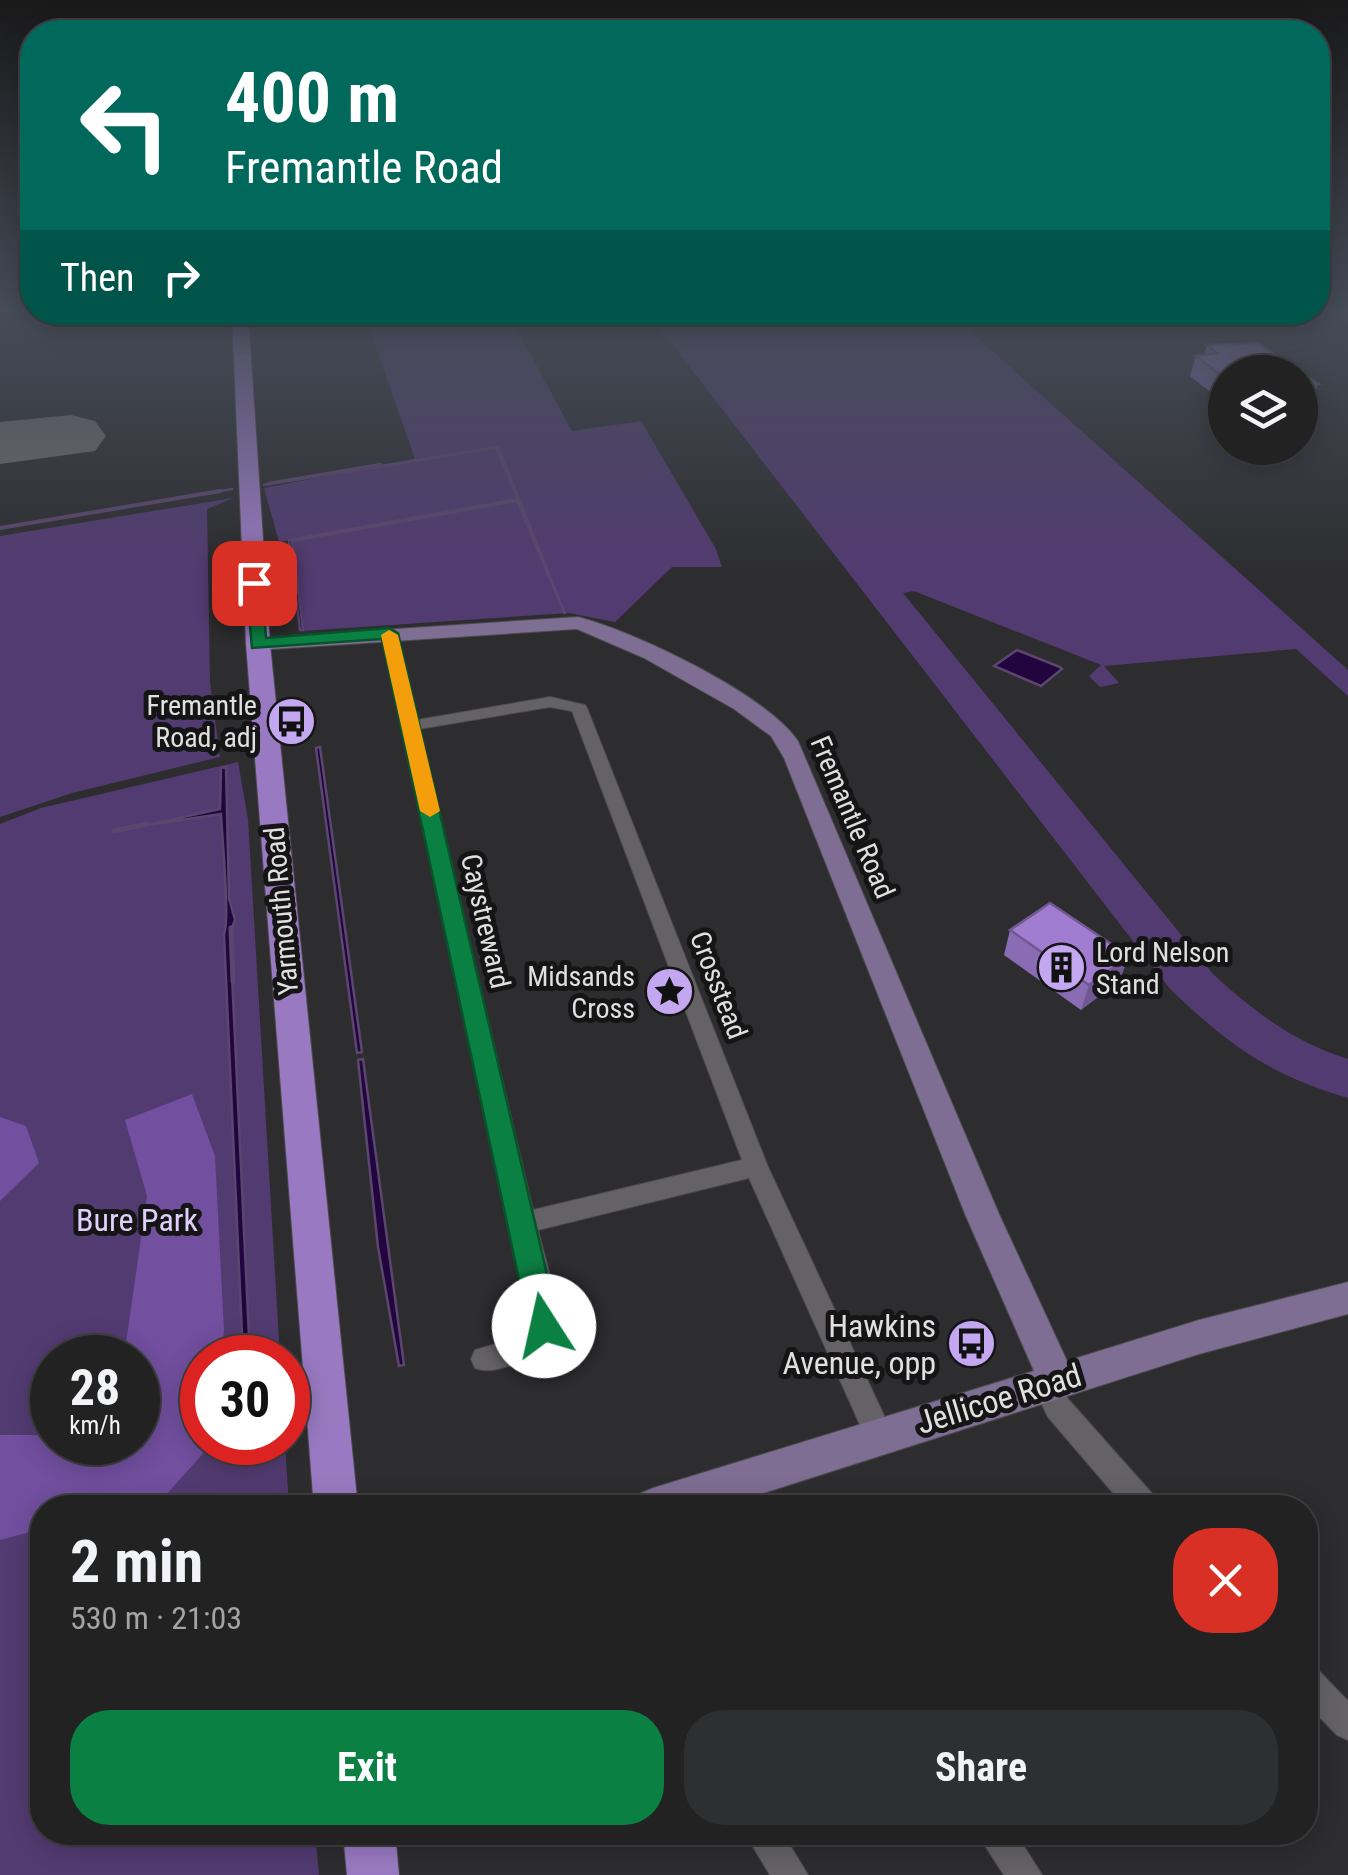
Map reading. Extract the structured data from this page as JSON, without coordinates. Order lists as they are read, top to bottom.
{
  "streets": {
    "main road": ["Yarmouth Road"],
    "street": [
      "Fremantle Road",
      "Caystreward",
      "Crosstead",
      "Jellicoe Road"
    ]
  },
  "crossings": [
    ["Fremantle Road", "Yarmouth Road"],
    ["Fremantle Road", "Caystreward"],
    ["Fremantle Road", "Jellicoe Road"],
    ["Caystreward", "Crosstead"],
    ["Crosstead", "Jellicoe Road"]
  ],
  "parks": ["Bure Park"],
  "places": {
    "bus stop": ["Fremantle Road, adj", "Hawkins Avenue, opp"],
    "building": ["Lord Nelson Stand"],
    "place": ["Midsands Cross"]
  },
  "page": {
    "turn": ["400 m", "Fremantle Road"],
    "then": "Then",
    "speed": "28 km/h",
    "limit": "30",
    "heading": ["2 min", "530 m · 21:03"],
    "buttons": ["Exit", "Share"]
  }
}
